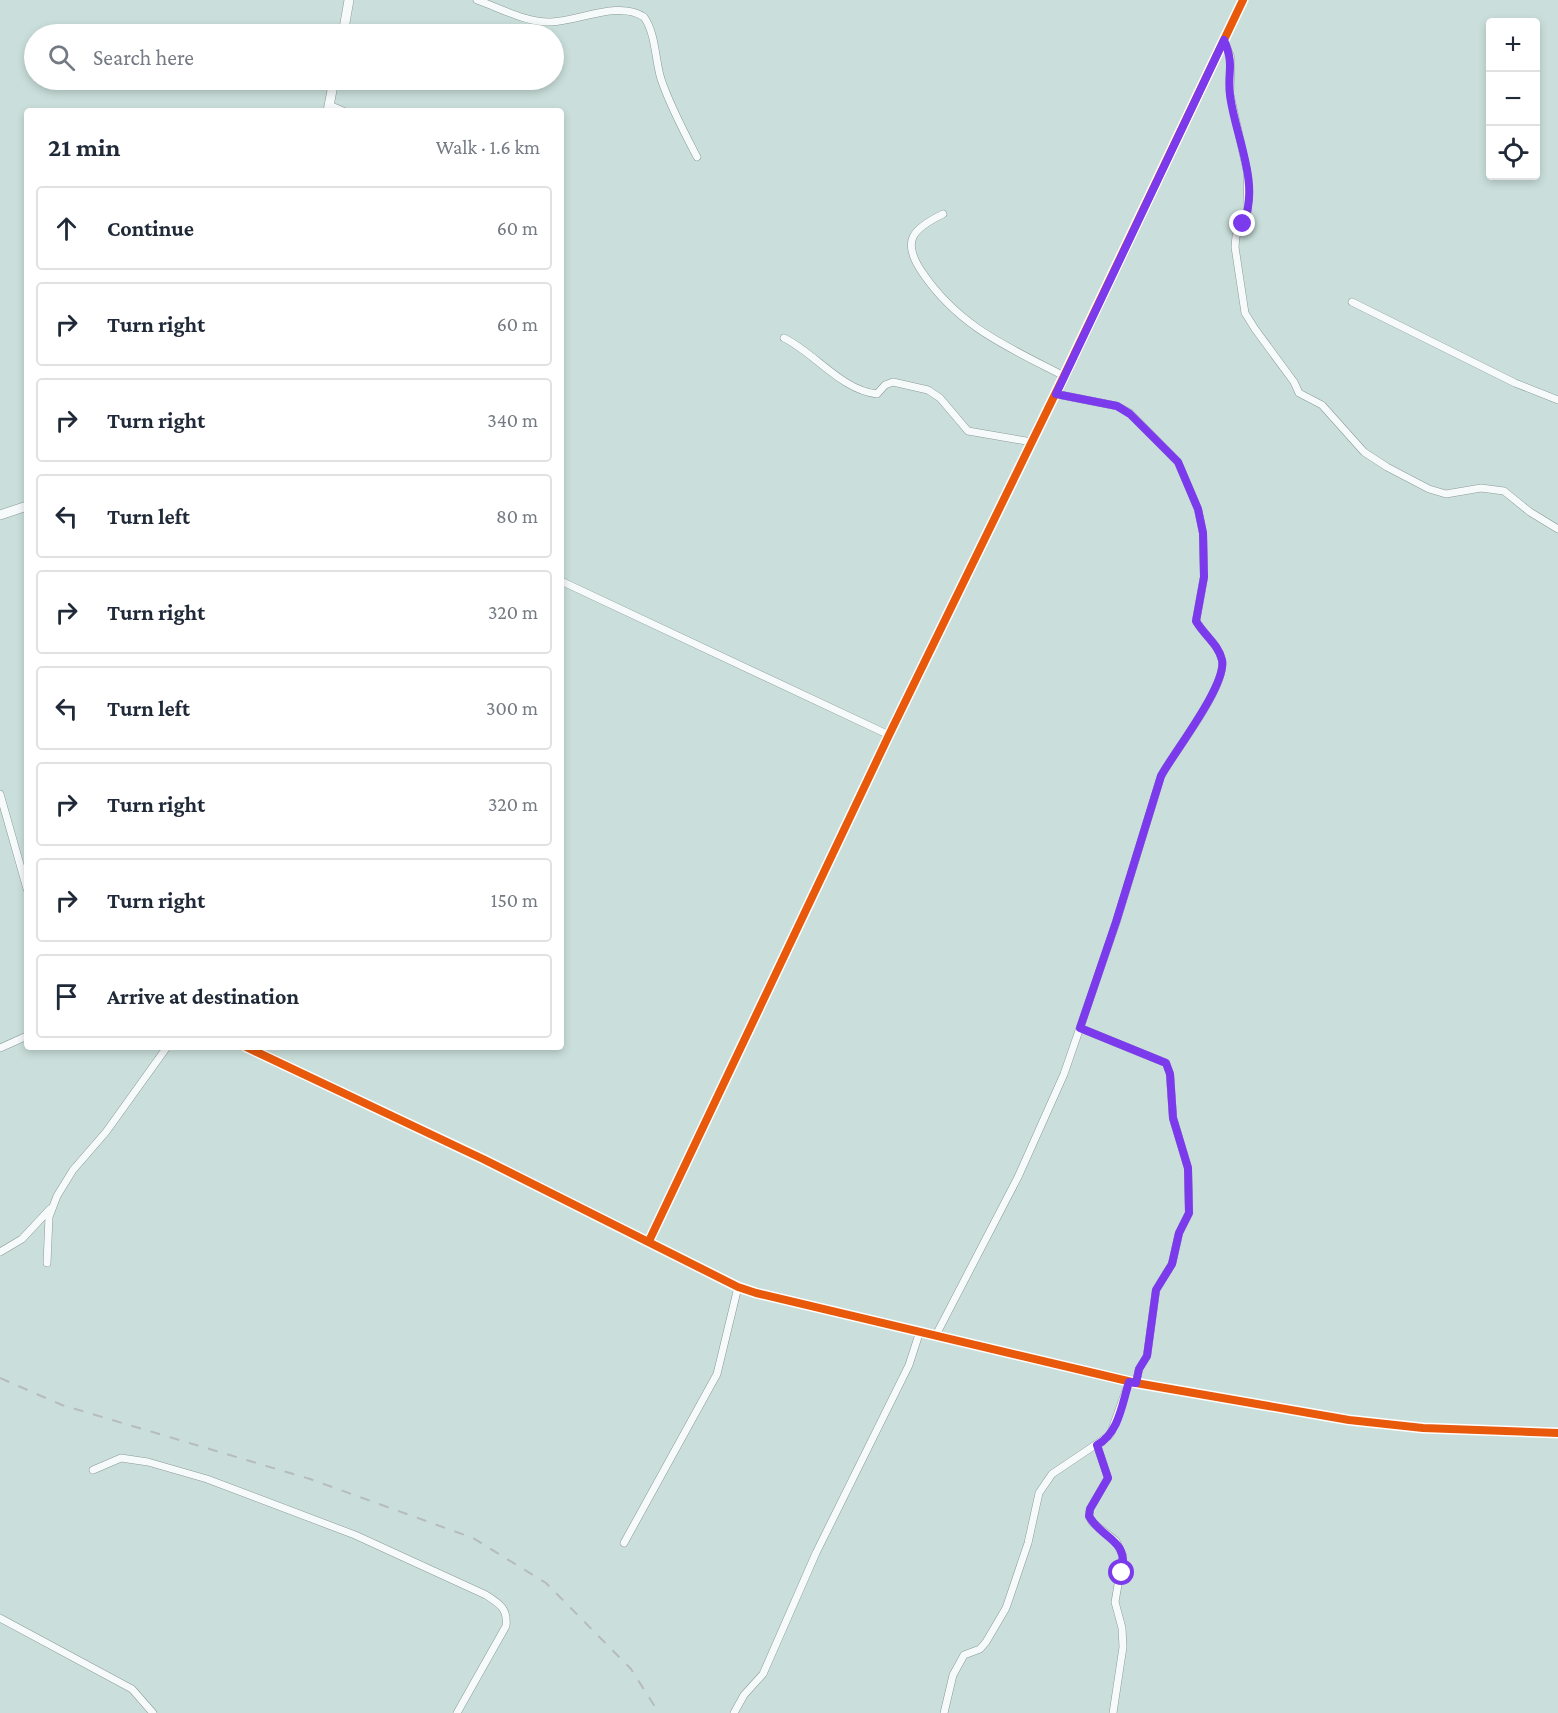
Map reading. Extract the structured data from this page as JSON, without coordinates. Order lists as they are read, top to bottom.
{
  "page": {
    "map_buttons": ["+", "−"],
    "search": "Search here",
    "heading": ["21 min", "Walk · 1.6 km"],
    "list": [
      ["Continue", "60 m"],
      ["Turn right", "60 m"],
      ["Turn right", "340 m"],
      ["Turn left", "80 m"],
      ["Turn right", "320 m"],
      ["Turn left", "300 m"],
      ["Turn right", "320 m"],
      ["Turn right", "150 m"],
      "Arrive at destination"
    ]
  }
}
